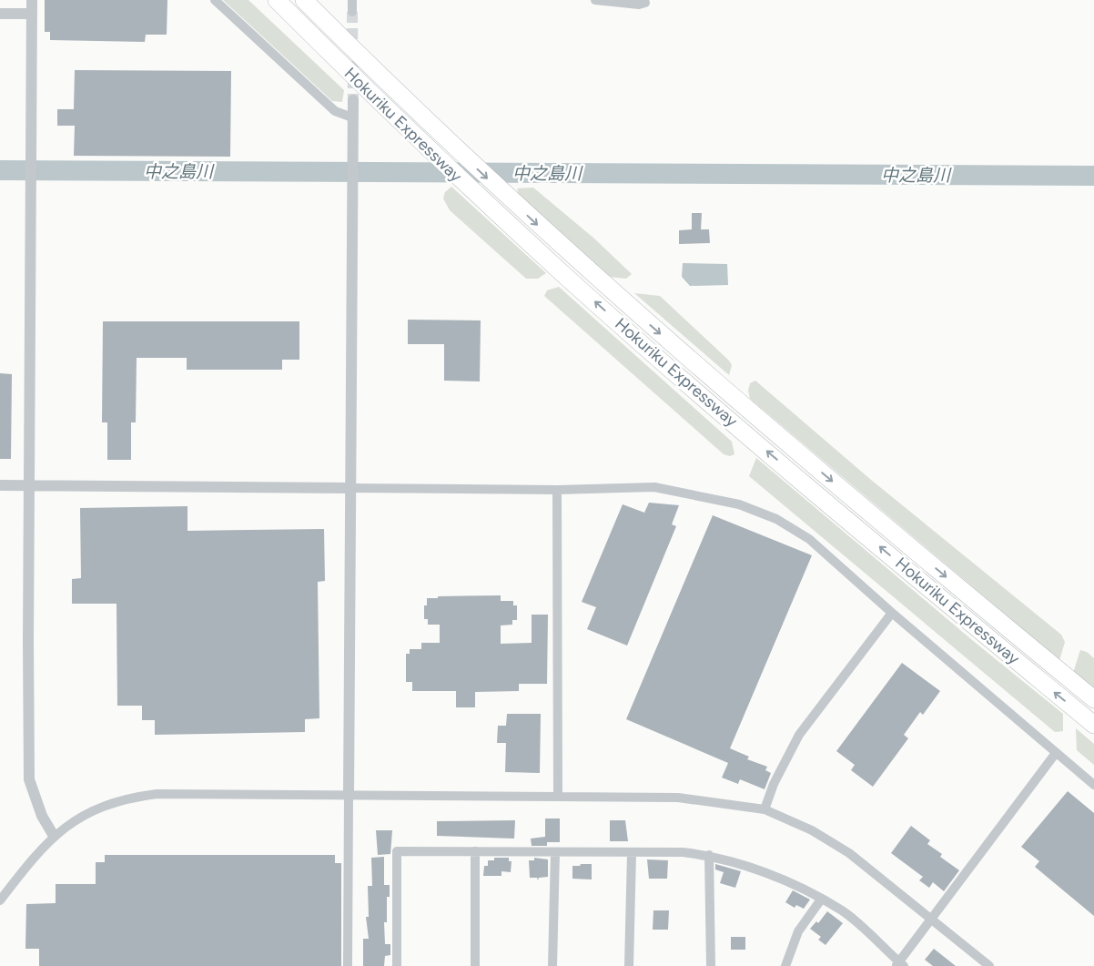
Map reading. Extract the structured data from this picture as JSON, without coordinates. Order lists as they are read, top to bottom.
{
  "streets": {
    "highway": ["Hokuriku Expressway"]
  },
  "water": ["中之島川"]
}
